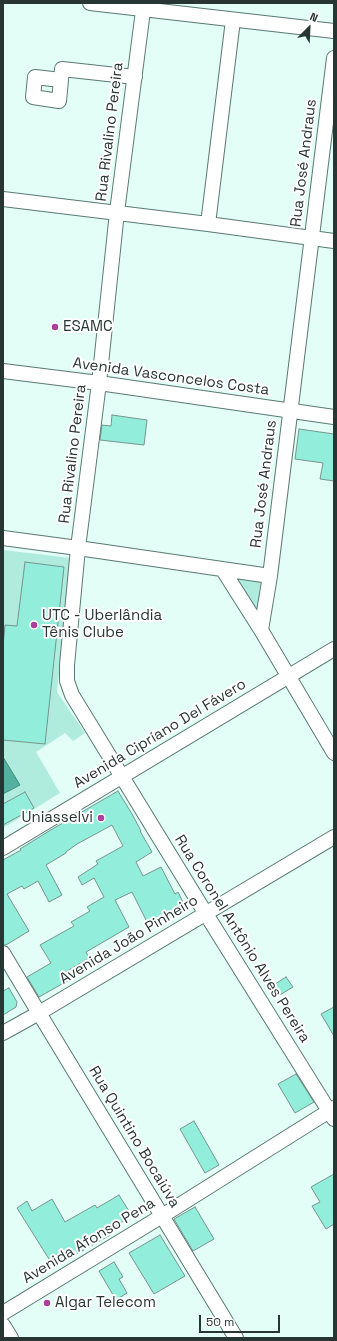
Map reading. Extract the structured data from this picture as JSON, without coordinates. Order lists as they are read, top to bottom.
{
  "streets": {
    "street": [
      "Rua Rivalino Pereira",
      "Rua José Andraus",
      "Avenida Vasconcelos Costa",
      "Avenida Cipríano Del Fávero",
      "Rua Coronel Antônio Alves Pereira",
      "Avenida João Pinheiro",
      "Rua Quintino Bocaiúva",
      "Avenida Afonso Pena"
    ]
  },
  "crossings": [
    ["Rua Rivalino Pereira", "Avenida Vasconcelos Costa"],
    ["Rua Rivalino Pereira", "Avenida Cipríano Del Fávero"],
    ["Rua Rivalino Pereira", "Rua Coronel Antônio Alves Pereira"],
    ["Rua José Andraus", "Avenida Vasconcelos Costa"],
    ["Avenida Cipríano Del Fávero", "Rua Coronel Antônio Alves Pereira"],
    ["Rua Coronel Antônio Alves Pereira", "Avenida João Pinheiro"],
    ["Rua Coronel Antônio Alves Pereira", "Avenida Afonso Pena"],
    ["Avenida João Pinheiro", "Rua Quintino Bocaiúva"],
    ["Rua Quintino Bocaiúva", "Avenida Afonso Pena"]
  ],
  "places": [
    "ESAMC",
    "UTC - Uberlândia Tênis Clube",
    "Uniasselvi",
    "Algar Telecom"
  ],
  "scale_bar": "50 m",
  "north": "top right"
}
